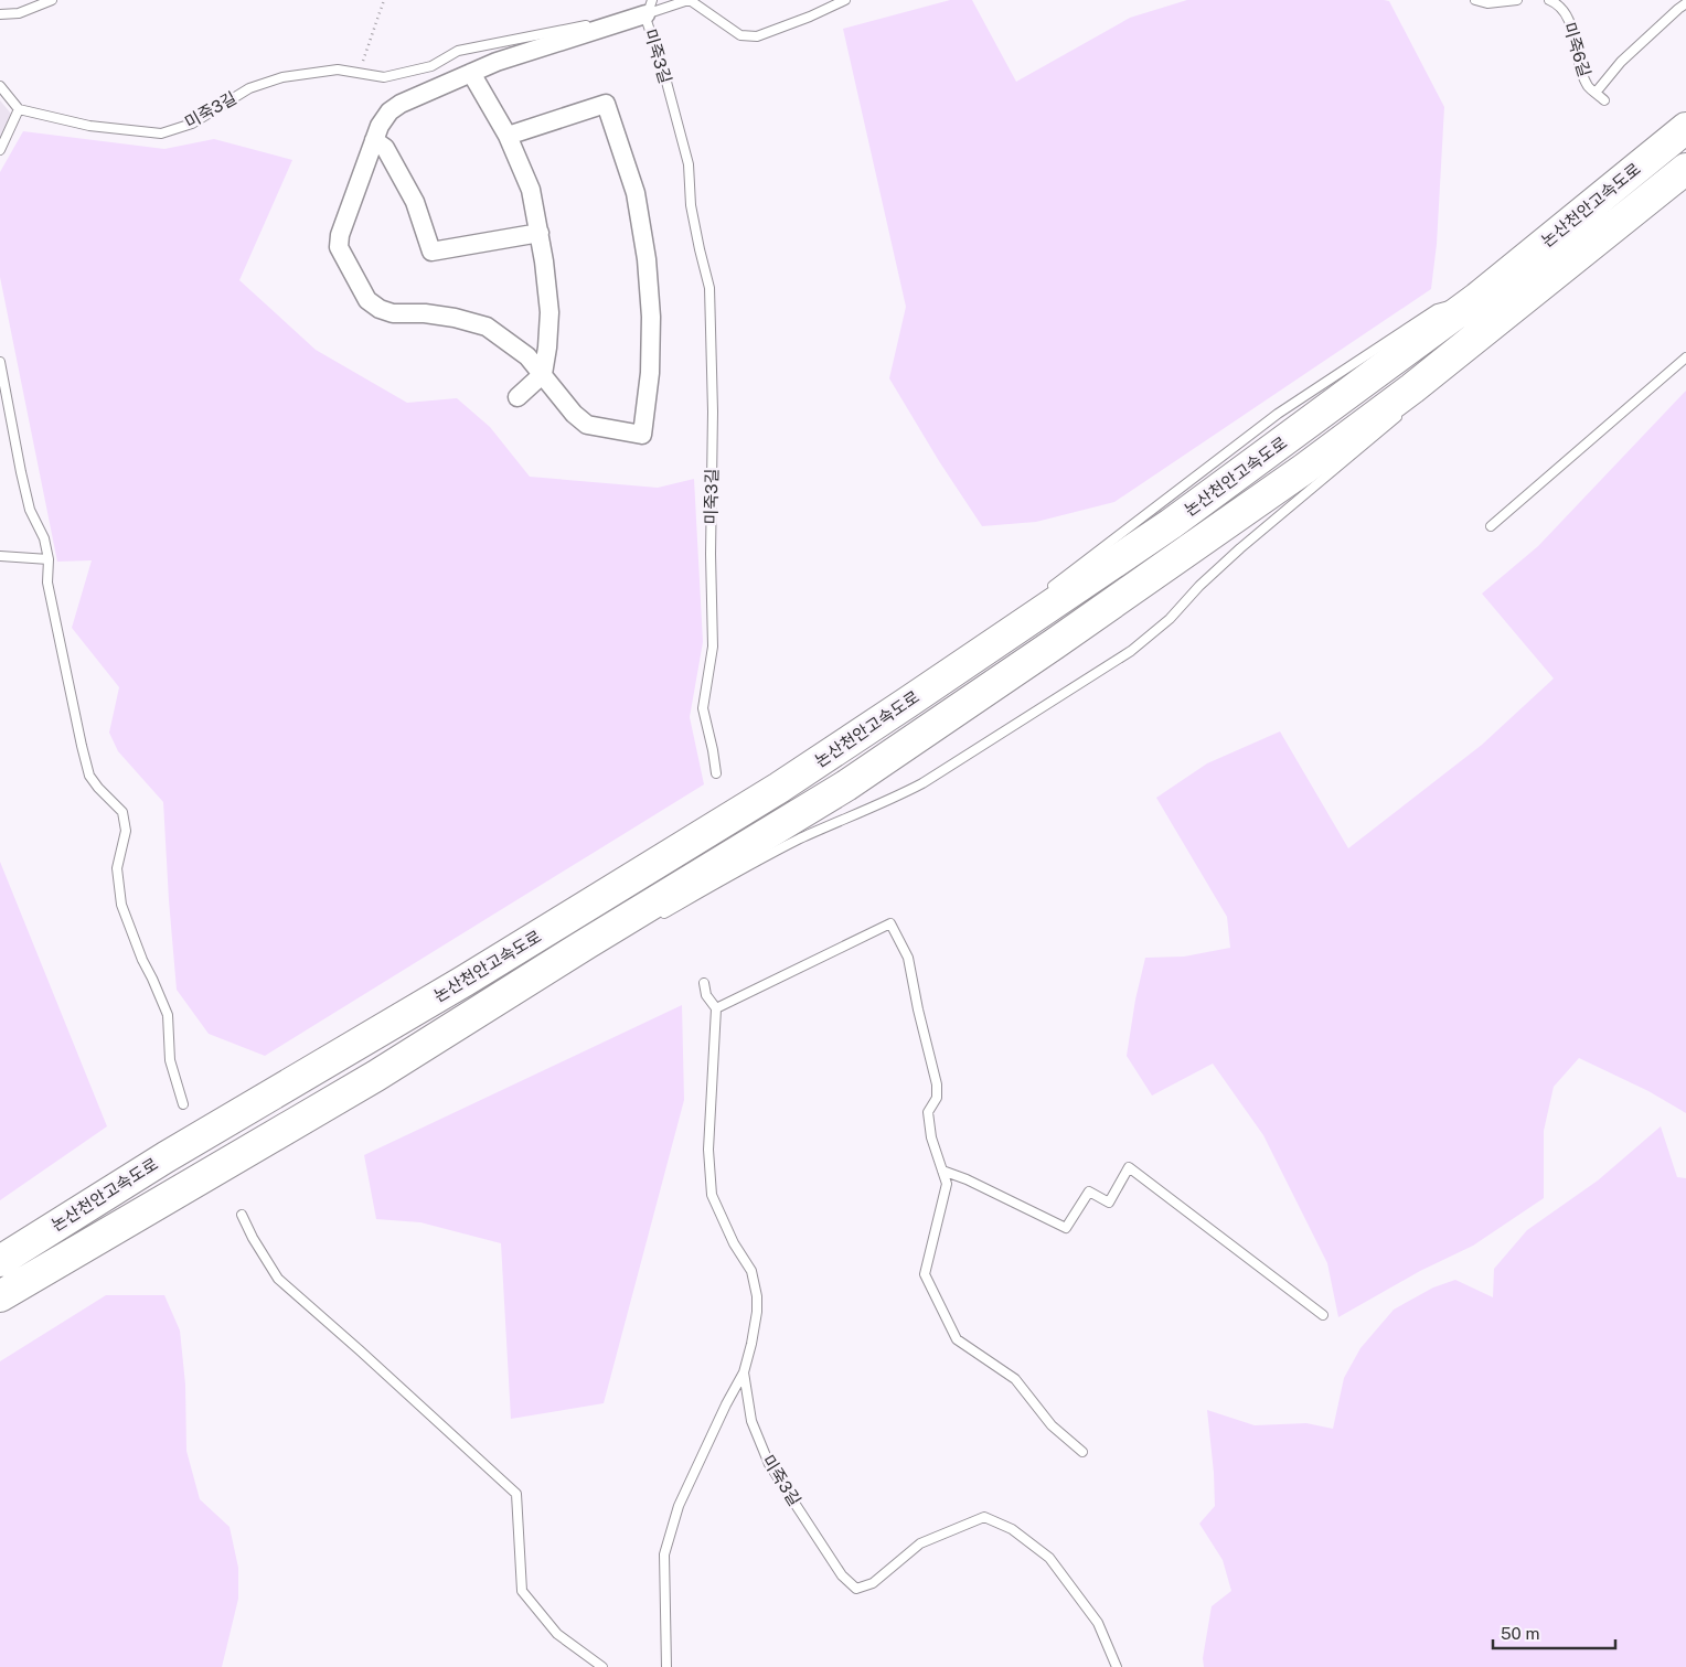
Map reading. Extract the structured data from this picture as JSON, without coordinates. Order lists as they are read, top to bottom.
{
  "streets": {
    "highway": ["논산천안고속도로"],
    "lane": ["미죽6길", "미죽3길"]
  },
  "scale_bar": "50 m"
}
